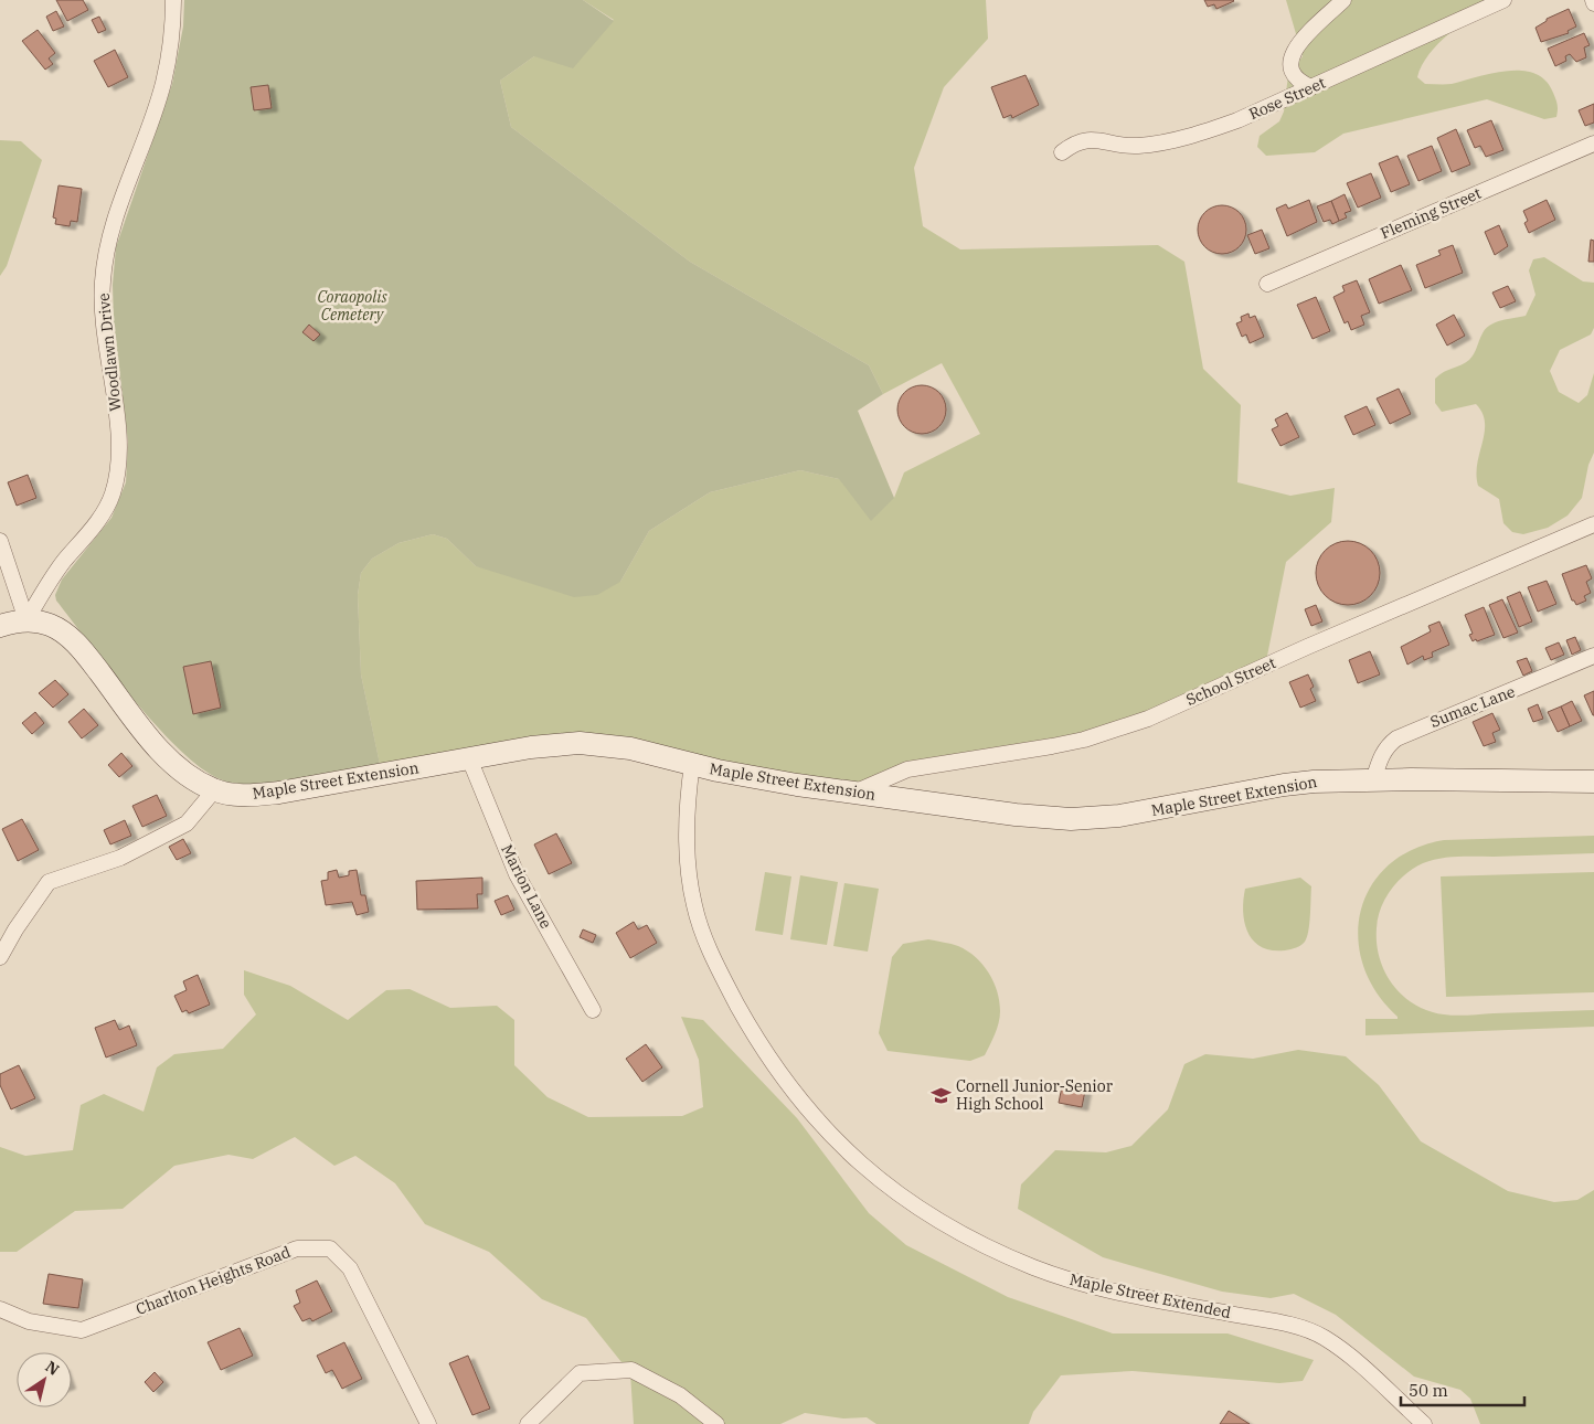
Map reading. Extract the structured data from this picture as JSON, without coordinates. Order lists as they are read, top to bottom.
{
  "streets": {
    "street": [
      "Rose Street",
      "Fleming Street",
      "Woodlawn Drive",
      "School Street",
      "Sumac Lane",
      "Maple Street Extension",
      "Marion Lane",
      "Charlton Heights Road",
      "Maple Street Extended"
    ]
  },
  "crossings": [
    ["Woodlawn Drive", "Maple Street Extension"],
    ["School Street", "Maple Street Extension"],
    ["Sumac Lane", "Maple Street Extension"],
    ["Maple Street Extension", "Marion Lane"],
    ["Maple Street Extension", "Maple Street Extended"]
  ],
  "parks": ["Coraopolis Cemetery"],
  "places": {
    "school or university": ["Cornell Junior-Senior High School"]
  },
  "scale_bar": "50 m",
  "north": "top right"
}
